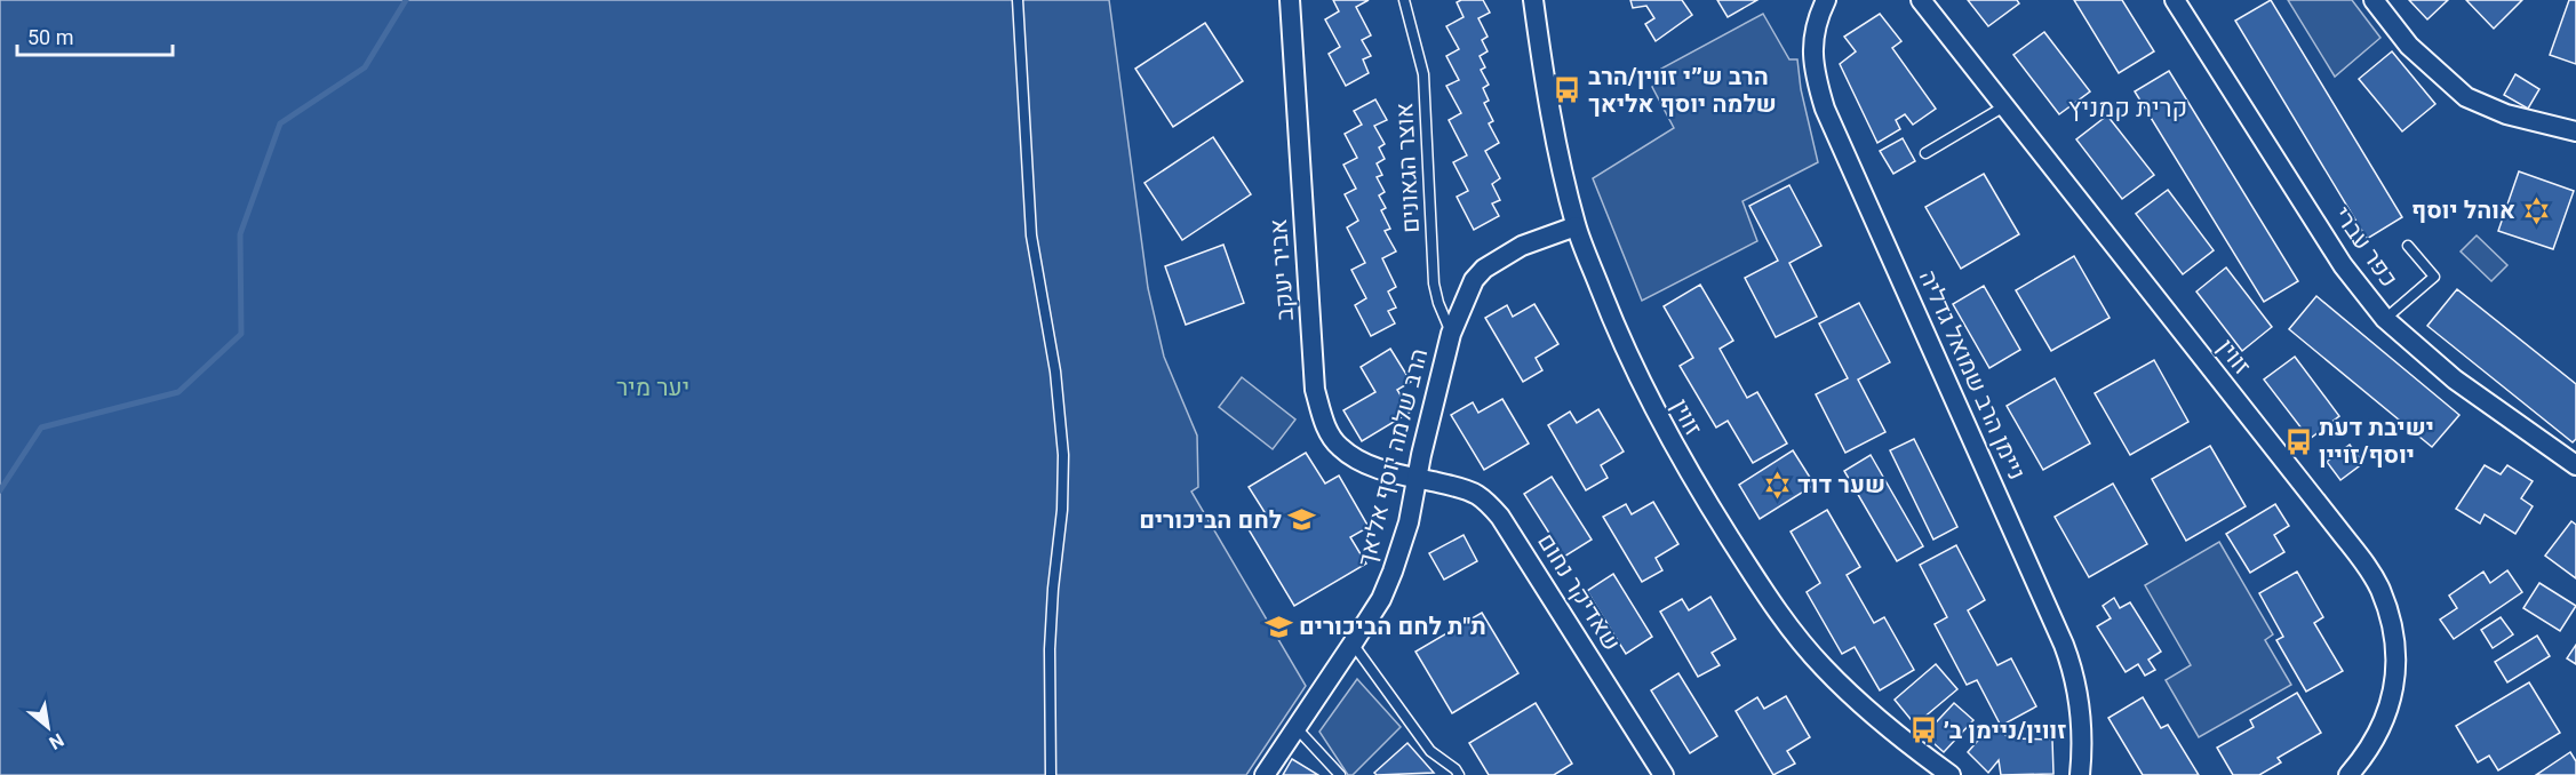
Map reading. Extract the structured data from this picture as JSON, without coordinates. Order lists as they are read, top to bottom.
{
  "streets": {
    "street": [
      "כפר עברי",
      "אביר יעקב",
      "זווין",
      "ניימן הרב שמואל גדליה",
      "הרב שלמה יוסף אליאך",
      "שאדיקר נחום"
    ],
    "lane": ["אוצר הגאונים"]
  },
  "crossings": [
    ["אוצר הגאונים", "הרב שלמה יוסף אליאך"],
    ["אביר יעקב", "הרב שלמה יוסף אליאך"],
    ["אביר יעקב", "שאדיקר נחום"],
    ["זווין", "הרב שלמה יוסף אליאך"],
    ["הרב שלמה יוסף אליאך", "שאדיקר נחום"]
  ],
  "districts": ["קרית קמניץ"],
  "parks": ["יער מיר"],
  "places": {
    "bus stop": ["הרב ש״י זווין/הרב שלמה יוסף אליאך", "ישיבת דעת יוסף/זויין", "זווין/ניימן ב׳"],
    "synagogue": ["אוהל יוסף", "שער דוד"],
    "school or university": ["לחם הביכורים", "ת\"ת לחם הביכורים"]
  },
  "scale_bar": "50 m",
  "north": "bottom right"
}
